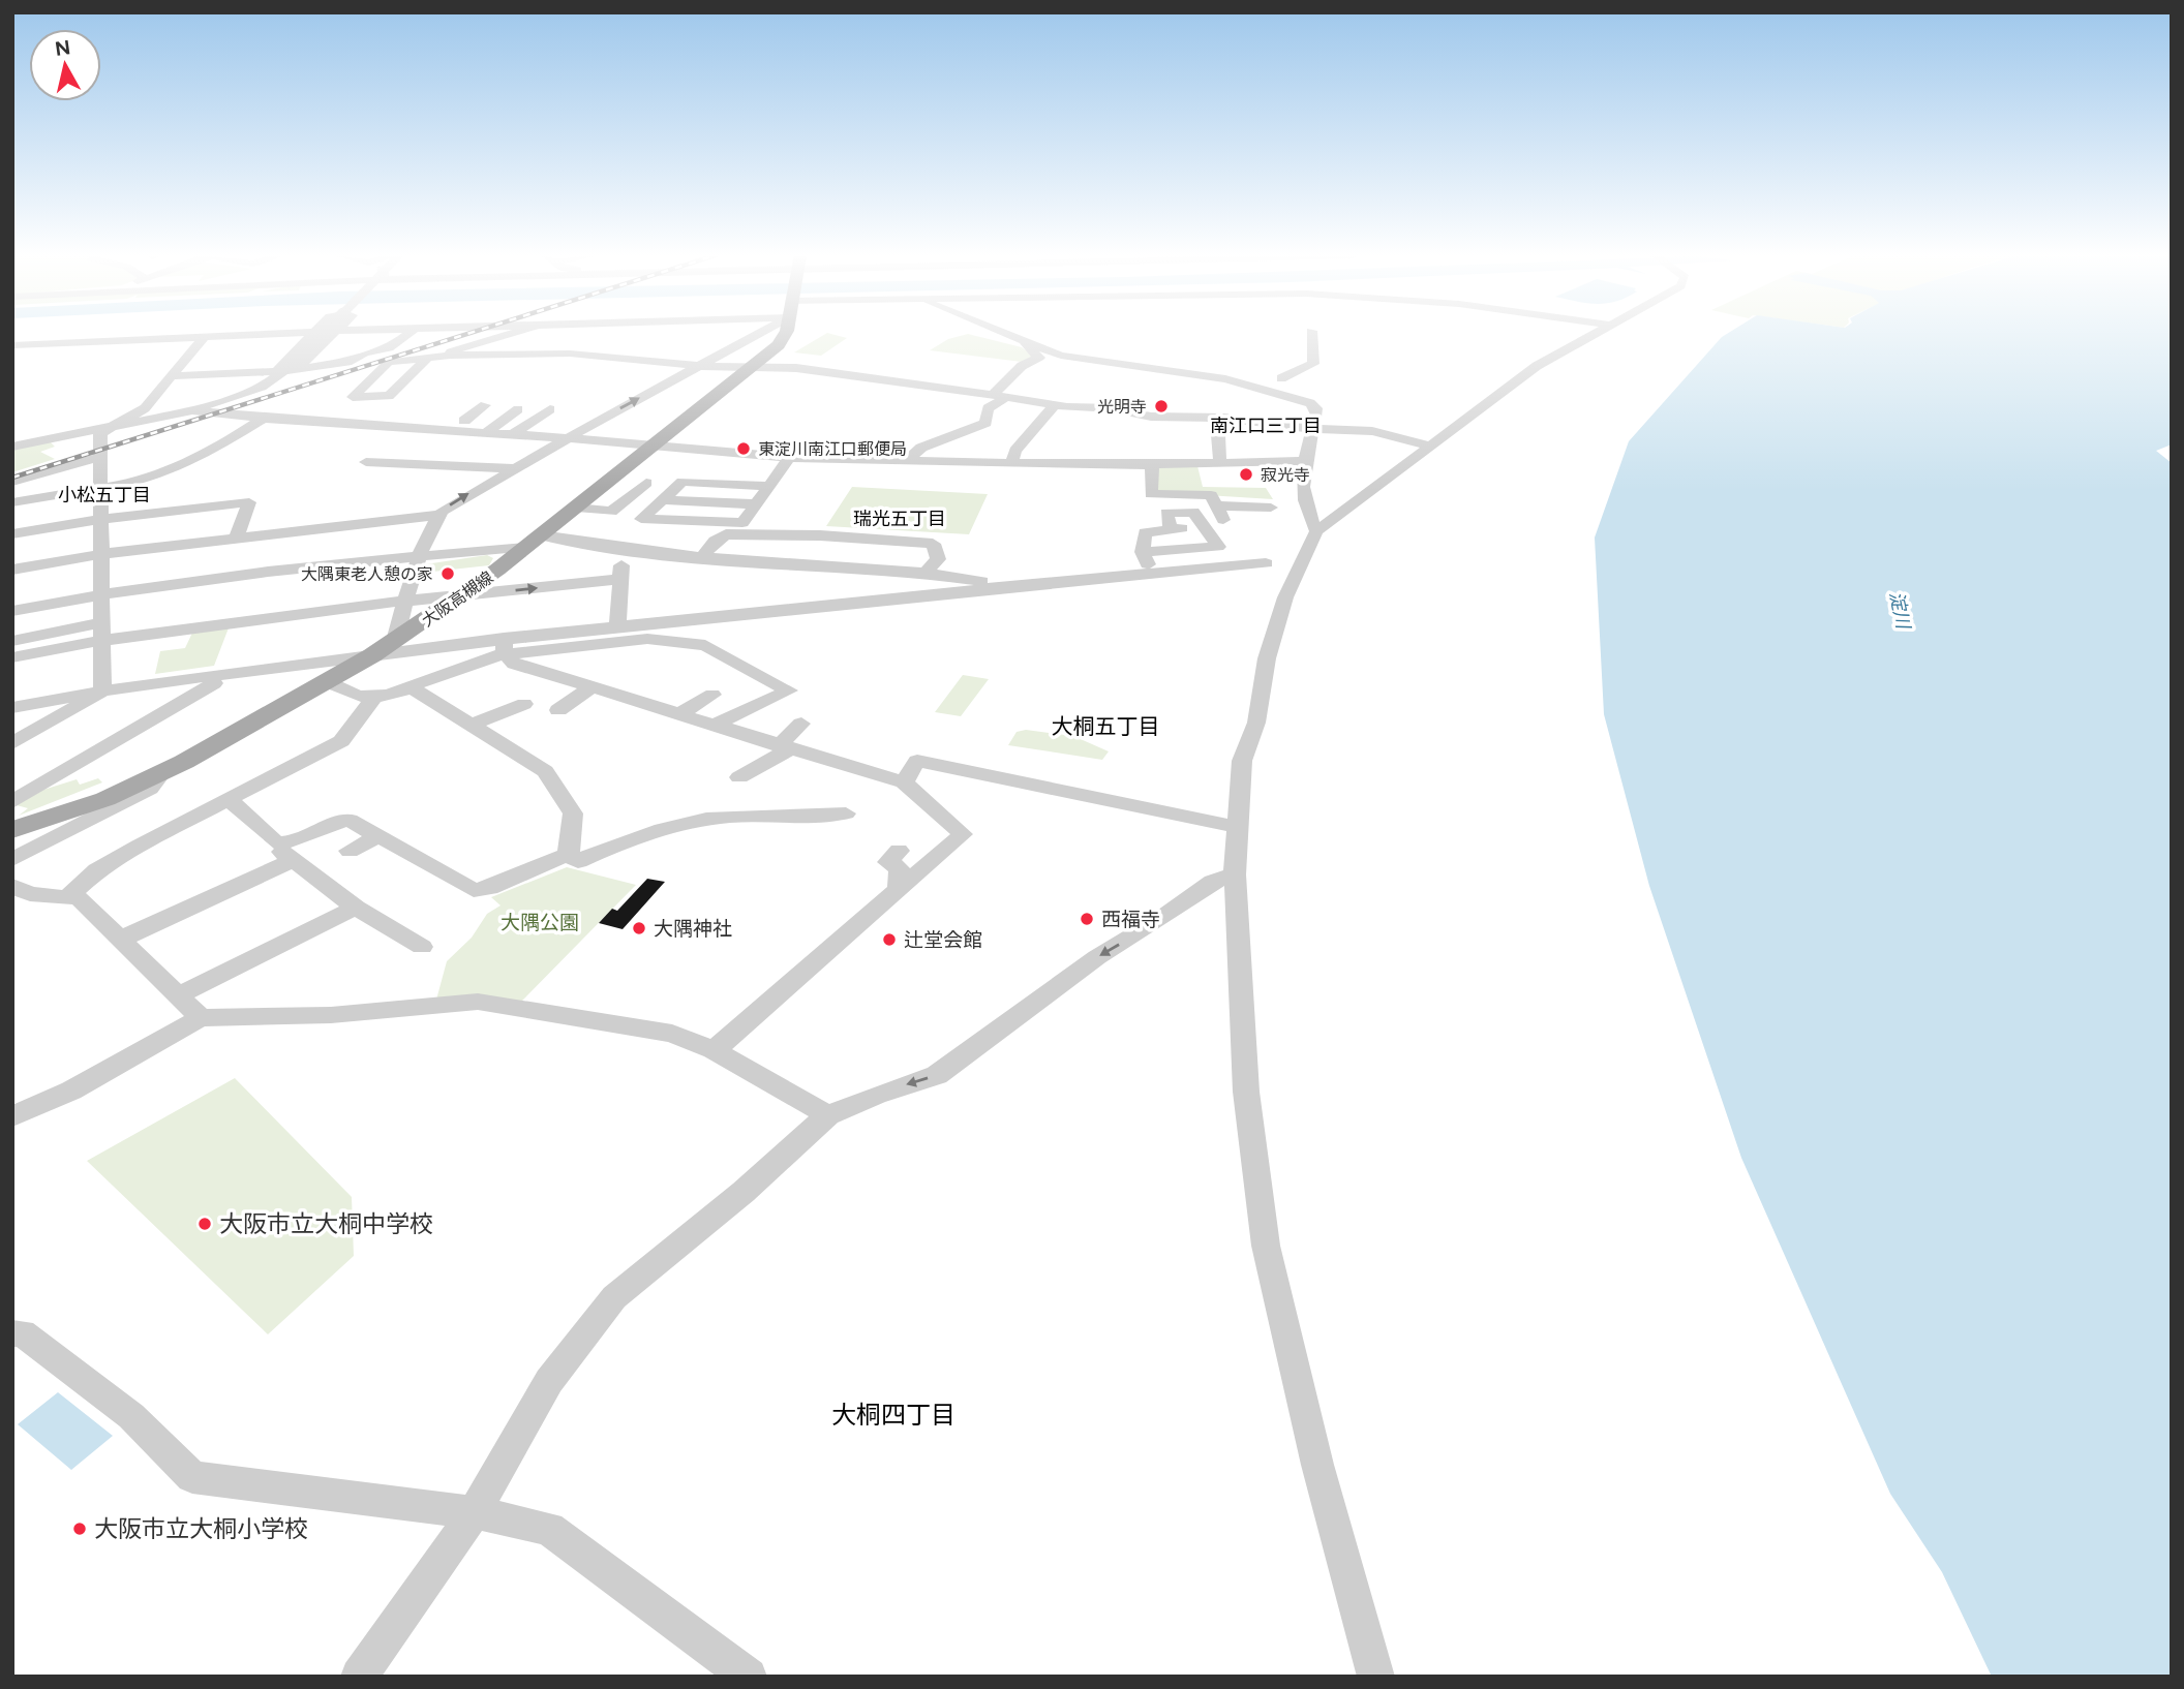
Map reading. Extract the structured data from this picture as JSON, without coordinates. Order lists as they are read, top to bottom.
{
  "streets": {
    "main road": ["大阪高槻線"]
  },
  "districts": [
    "南江口三丁目",
    "小松五丁目",
    "瑞光五丁目",
    "大桐五丁目",
    "大桐四丁目"
  ],
  "water": ["淀川"],
  "parks": ["大隅公園"],
  "places": [
    "光明寺",
    "東淀川南江口郵便局",
    "寂光寺",
    "大隅東老人憩の家",
    "西福寺",
    "大隅神社",
    "辻堂会館",
    "大阪市立大桐中学校",
    "大阪市立大桐小学校"
  ],
  "north": "top"
}
